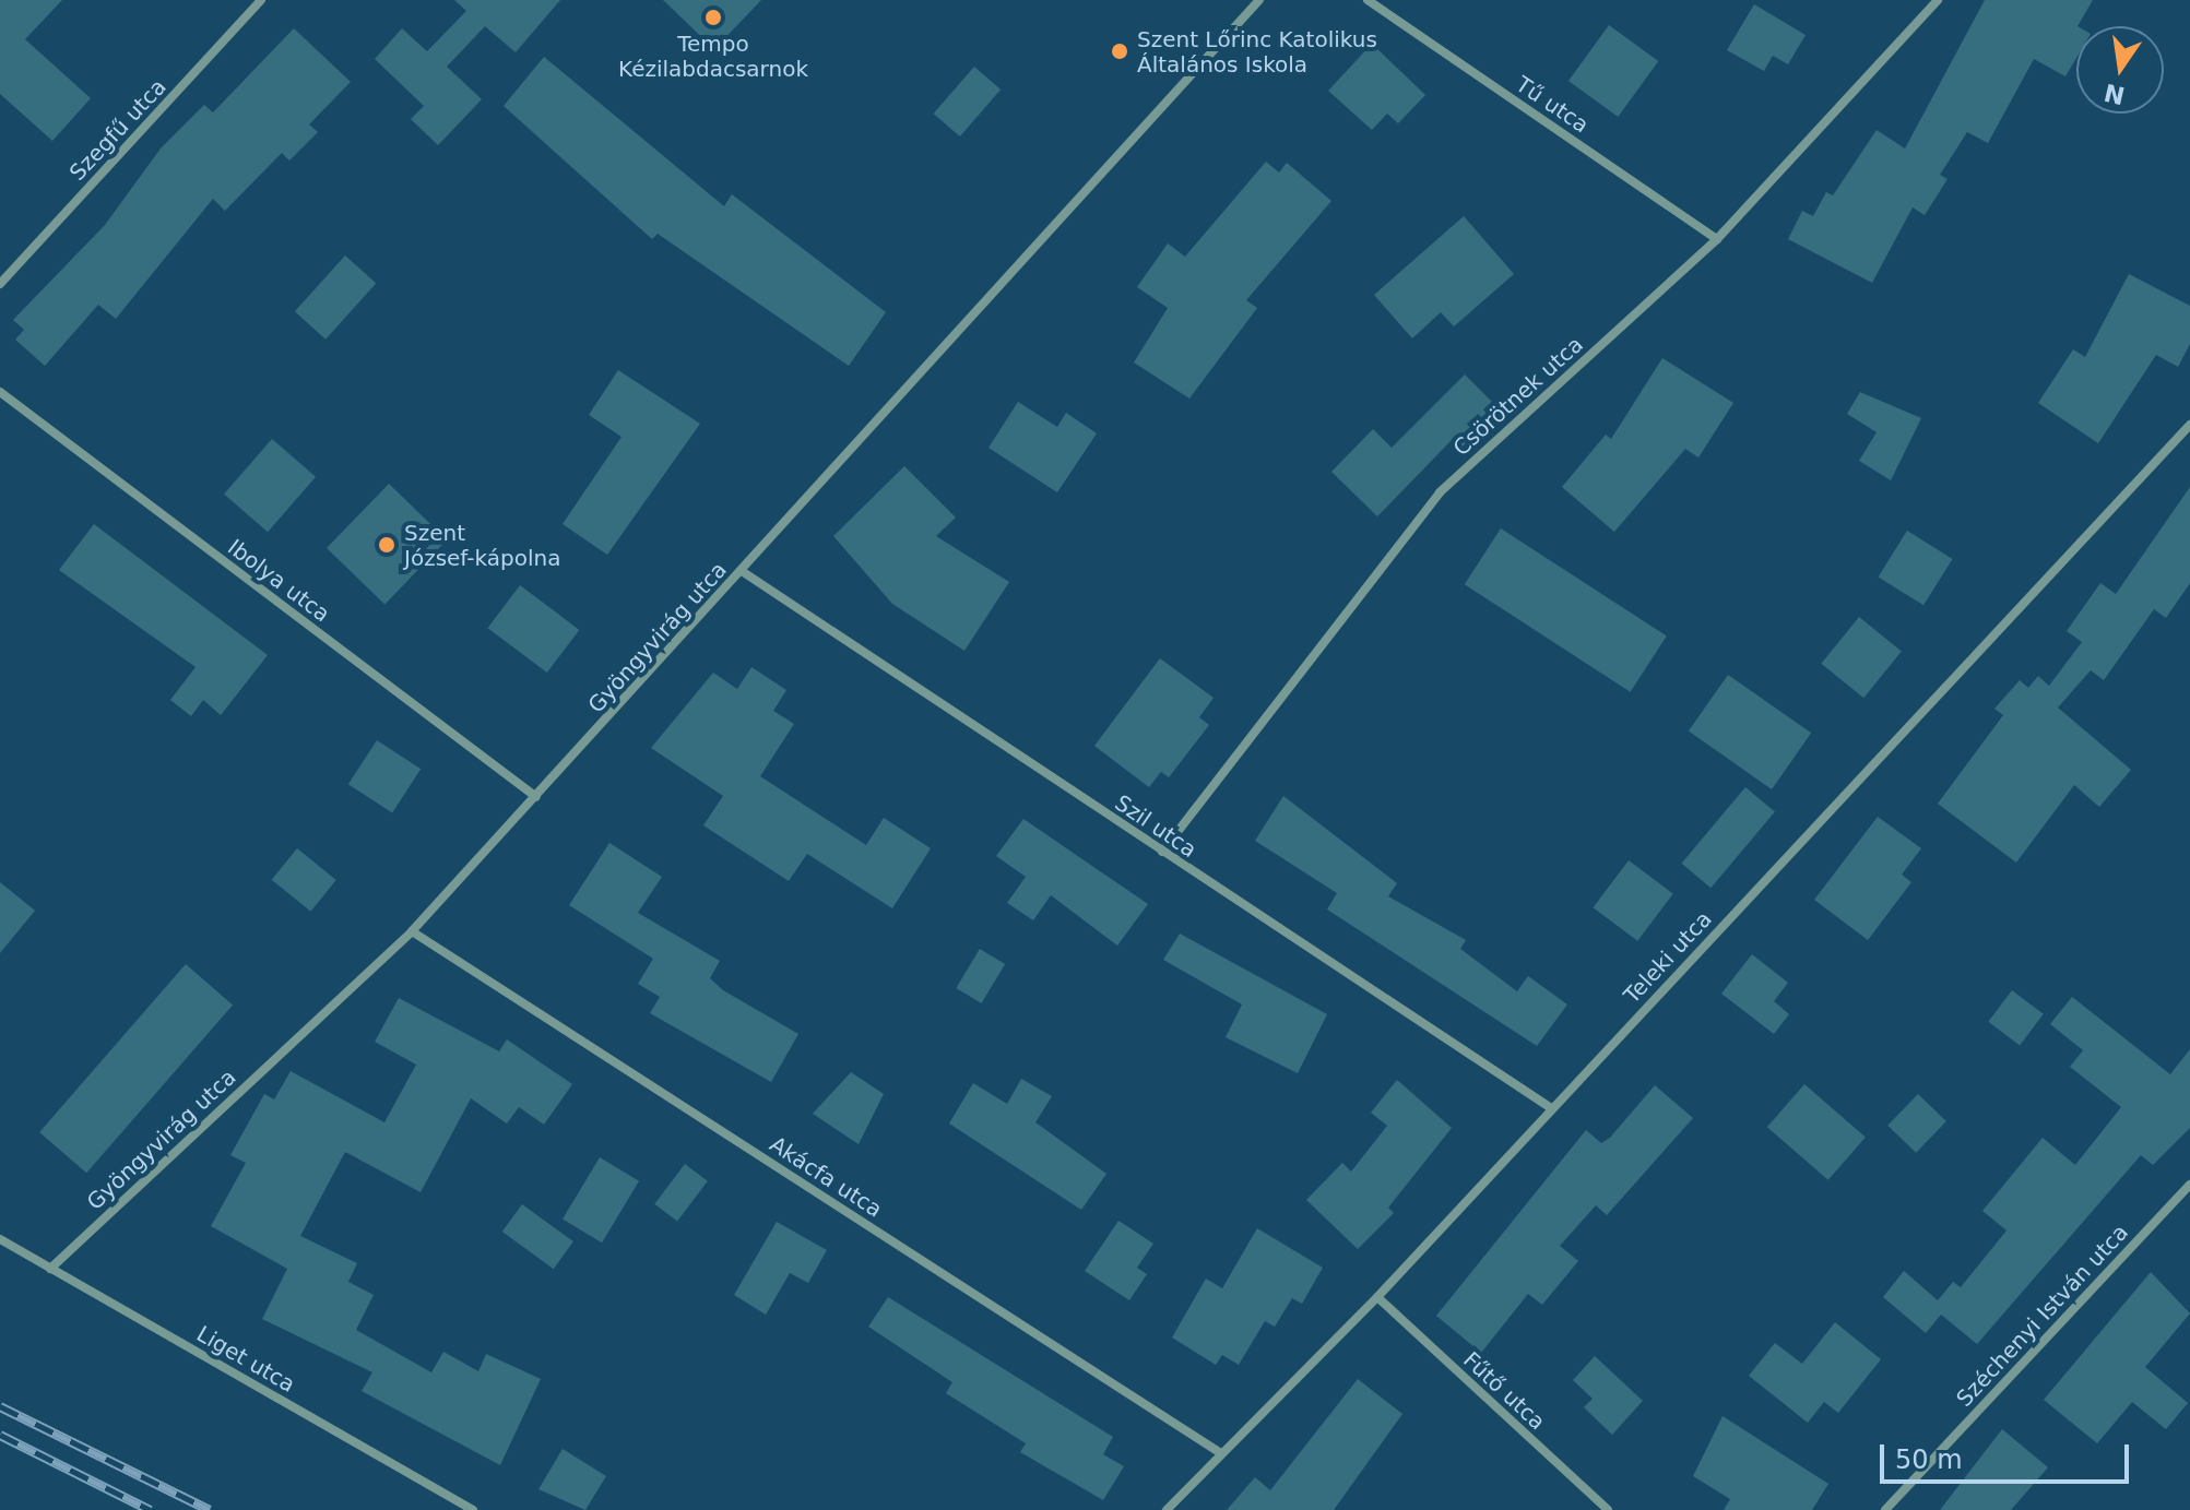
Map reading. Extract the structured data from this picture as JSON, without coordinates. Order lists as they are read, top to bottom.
{
  "streets": {
    "street": [
      "Tű utca",
      "Szegfű utca",
      "Csörötnek utca",
      "Ibolya utca",
      "Gyöngyvirág utca",
      "Szil utca",
      "Teleki utca",
      "Akácfa utca",
      "Széchenyi István utca",
      "Liget utca",
      "Fűtő utca"
    ]
  },
  "crossings": [
    ["Tű utca", "Csörötnek utca"],
    ["Csörötnek utca", "Szil utca"],
    ["Ibolya utca", "Gyöngyvirág utca"],
    ["Gyöngyvirág utca", "Szil utca"],
    ["Gyöngyvirág utca", "Akácfa utca"],
    ["Gyöngyvirág utca", "Liget utca"],
    ["Szil utca", "Teleki utca"],
    ["Teleki utca", "Akácfa utca"],
    ["Teleki utca", "Fűtő utca"]
  ],
  "places": ["Tempo Kézilabdacsarnok", "Szent Lőrinc Katolikus Általános Iskola", "Szent József-kápolna"],
  "scale_bar": "50 m",
  "north": "bottom"
}
